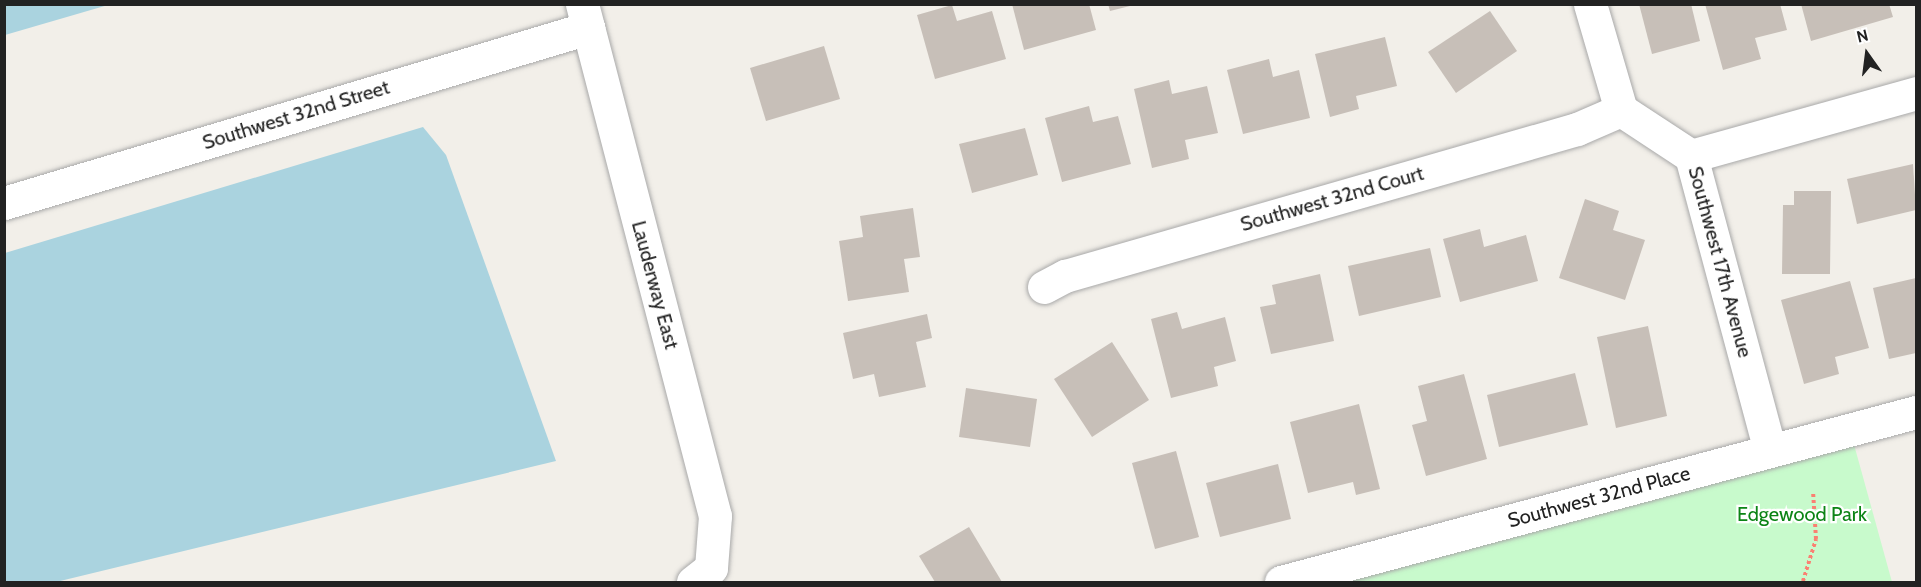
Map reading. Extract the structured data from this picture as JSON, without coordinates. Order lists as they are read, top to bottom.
{
  "streets": {
    "street": [
      "Southwest 32nd Street",
      "Southwest 32nd Court",
      "Southwest 17th Avenue",
      "Lauderway East",
      "Southwest 32nd Place"
    ]
  },
  "crossings": [
    ["Southwest 32nd Street", "Lauderway East"],
    ["Southwest 32nd Court", "Southwest 17th Avenue"],
    ["Southwest 17th Avenue", "Southwest 32nd Place"]
  ],
  "parks": ["Edgewood Park"],
  "north": "top"
}
